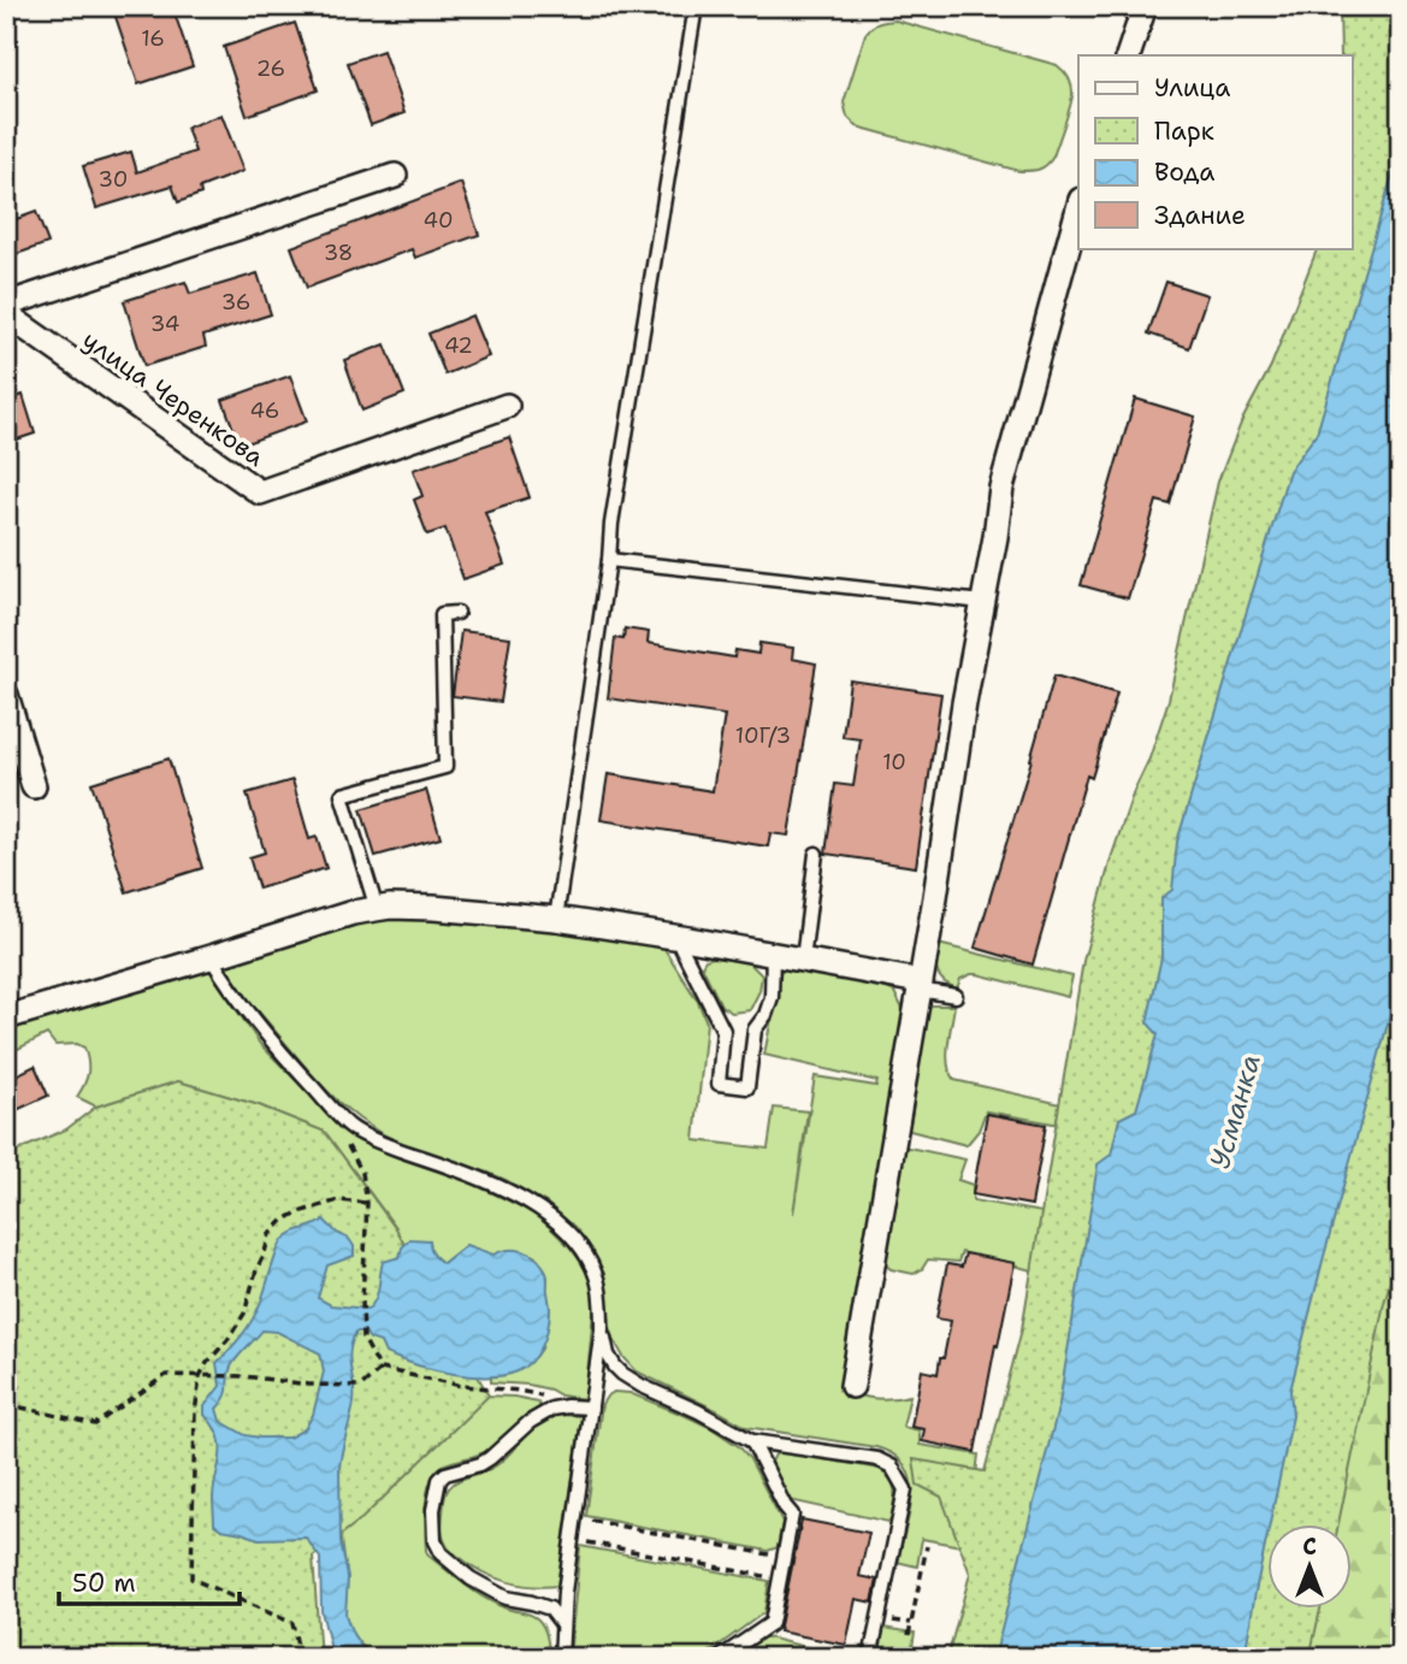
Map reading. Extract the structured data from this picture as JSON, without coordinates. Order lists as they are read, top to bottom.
{
  "streets": {
    "street": ["улица Черенкова"]
  },
  "water": ["Усманка"],
  "house_numbers": [
    "16",
    "26",
    "30",
    "40",
    "38",
    "36",
    "34",
    "42",
    "46",
    "10Г/3",
    "10"
  ],
  "legend": [
    "Улица",
    "Парк",
    "Вода",
    "Здание"
  ],
  "scale_bar": "50 m",
  "north": "top"
}
